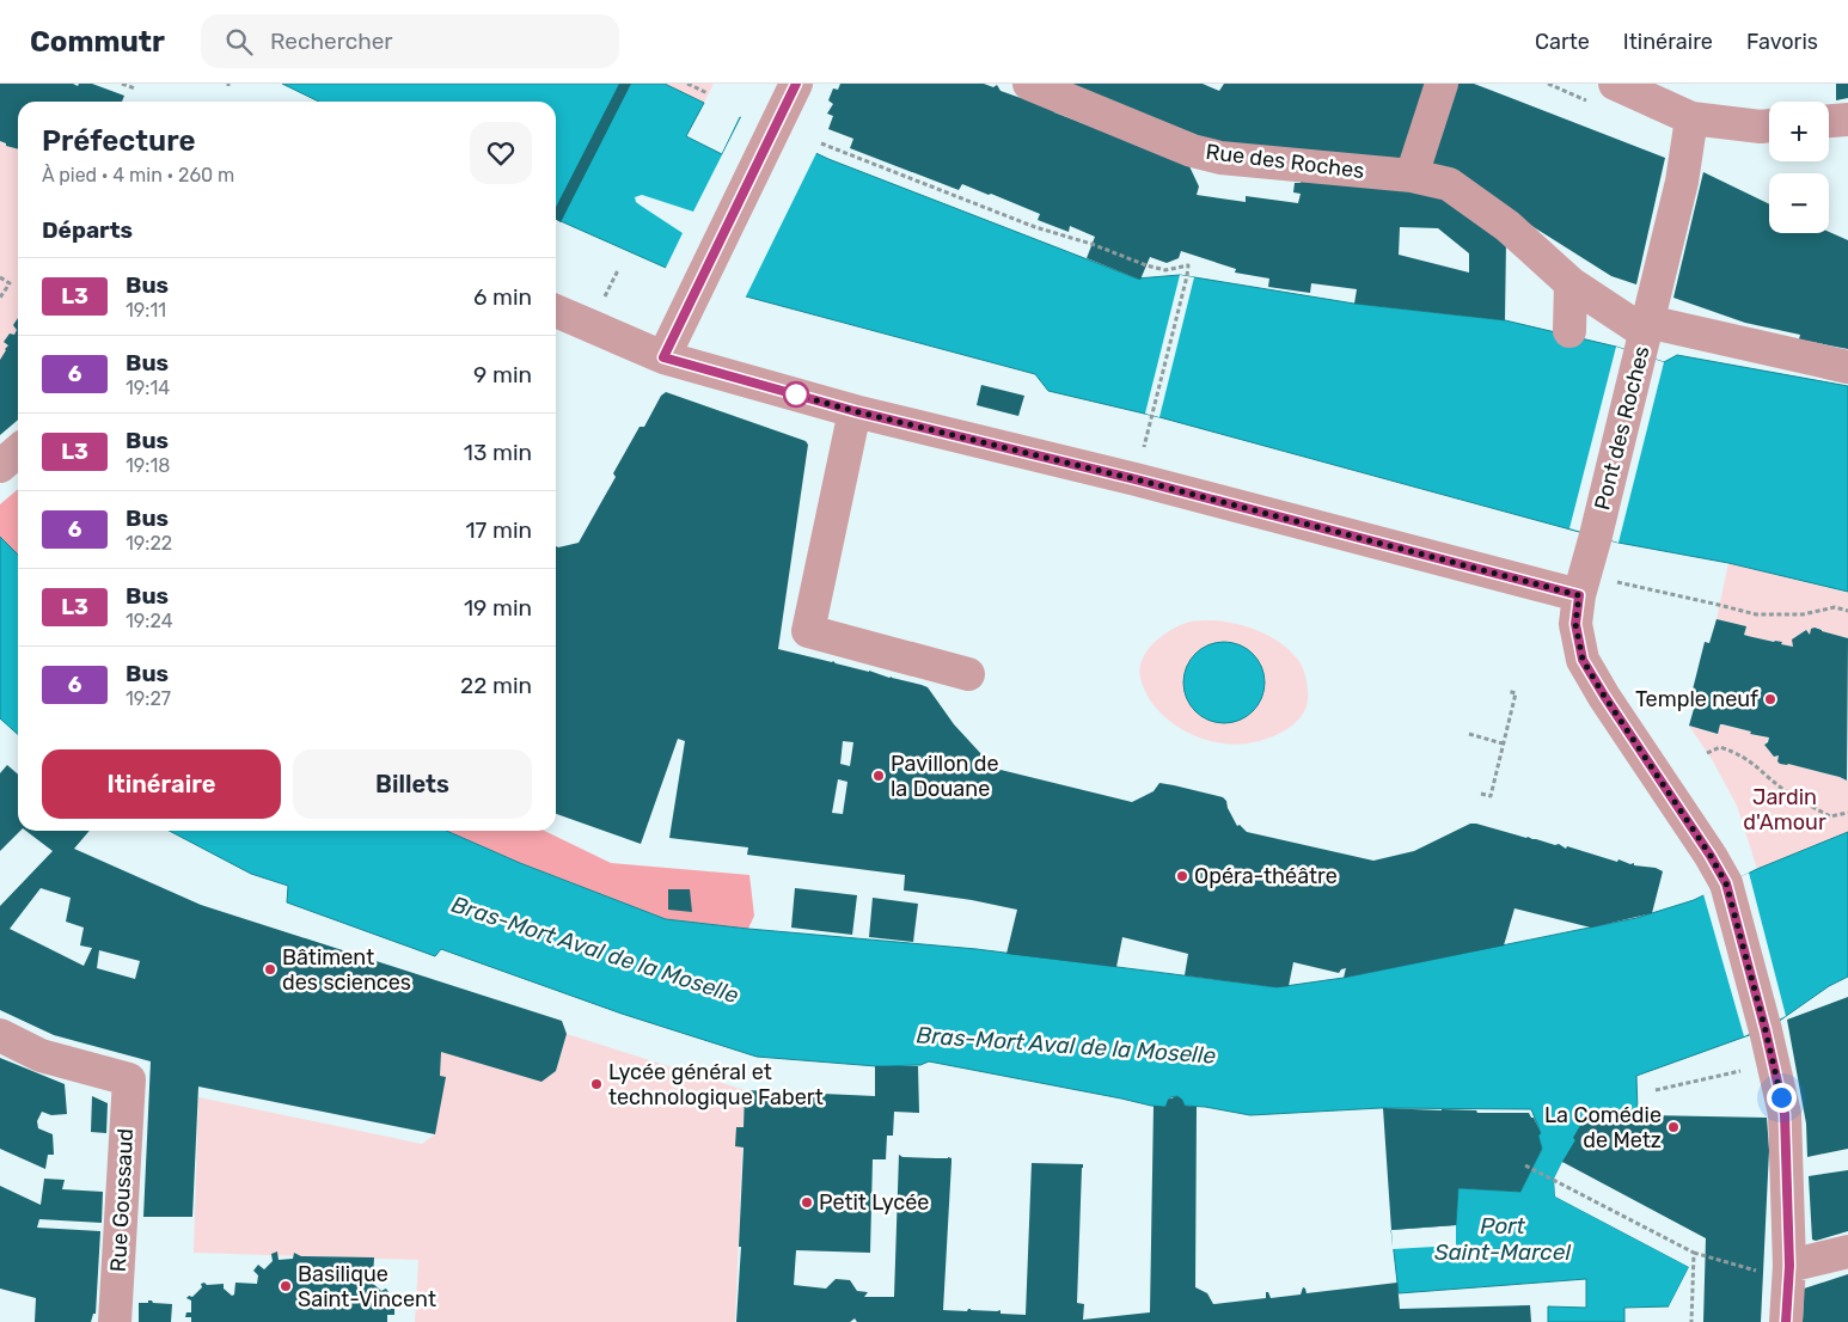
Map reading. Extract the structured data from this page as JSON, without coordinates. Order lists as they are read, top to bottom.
{
  "streets": {
    "street": ["Rue des Roches", "Pont des Roches", "Rue Goussaud"]
  },
  "crossings": [
    ["Rue des Roches", "Pont des Roches"]
  ],
  "water": ["Bras-Mort Aval de la Moselle", "Port Saint-Marcel"],
  "parks": ["Jardin d'Amour"],
  "places": [
    "Temple neuf",
    "Pavillon de la Douane",
    "Opéra-théâtre",
    "Bâtiment des sciences",
    "Lycée général et technologique Fabert",
    "La Comédie de Metz",
    "Petit Lycée",
    "Basilique Saint-Vincent"
  ],
  "lines": ["bus line L3"],
  "page": {
    "header": "Commutr",
    "search": "Rechercher",
    "nav": ["Carte", "Itinéraire", "Favoris"],
    "map_buttons": ["+", "−"],
    "heading": [
      ["Préfecture", "À pied · 4 min · 260 m"],
      "Départs"
    ],
    "list": [
      {
        "mark": "L3",
        "name": "Bus",
        "note": "19:11",
        "value": "6 min"
      },
      {
        "mark": "6",
        "name": "Bus",
        "note": "19:14",
        "value": "9 min"
      },
      {
        "mark": "L3",
        "name": "Bus",
        "note": "19:18",
        "value": "13 min"
      },
      {
        "mark": "6",
        "name": "Bus",
        "note": "19:22",
        "value": "17 min"
      },
      {
        "mark": "L3",
        "name": "Bus",
        "note": "19:24",
        "value": "19 min"
      },
      {
        "mark": "6",
        "name": "Bus",
        "note": "19:27",
        "value": "22 min"
      }
    ],
    "buttons": ["Itinéraire", "Billets"]
  }
}
